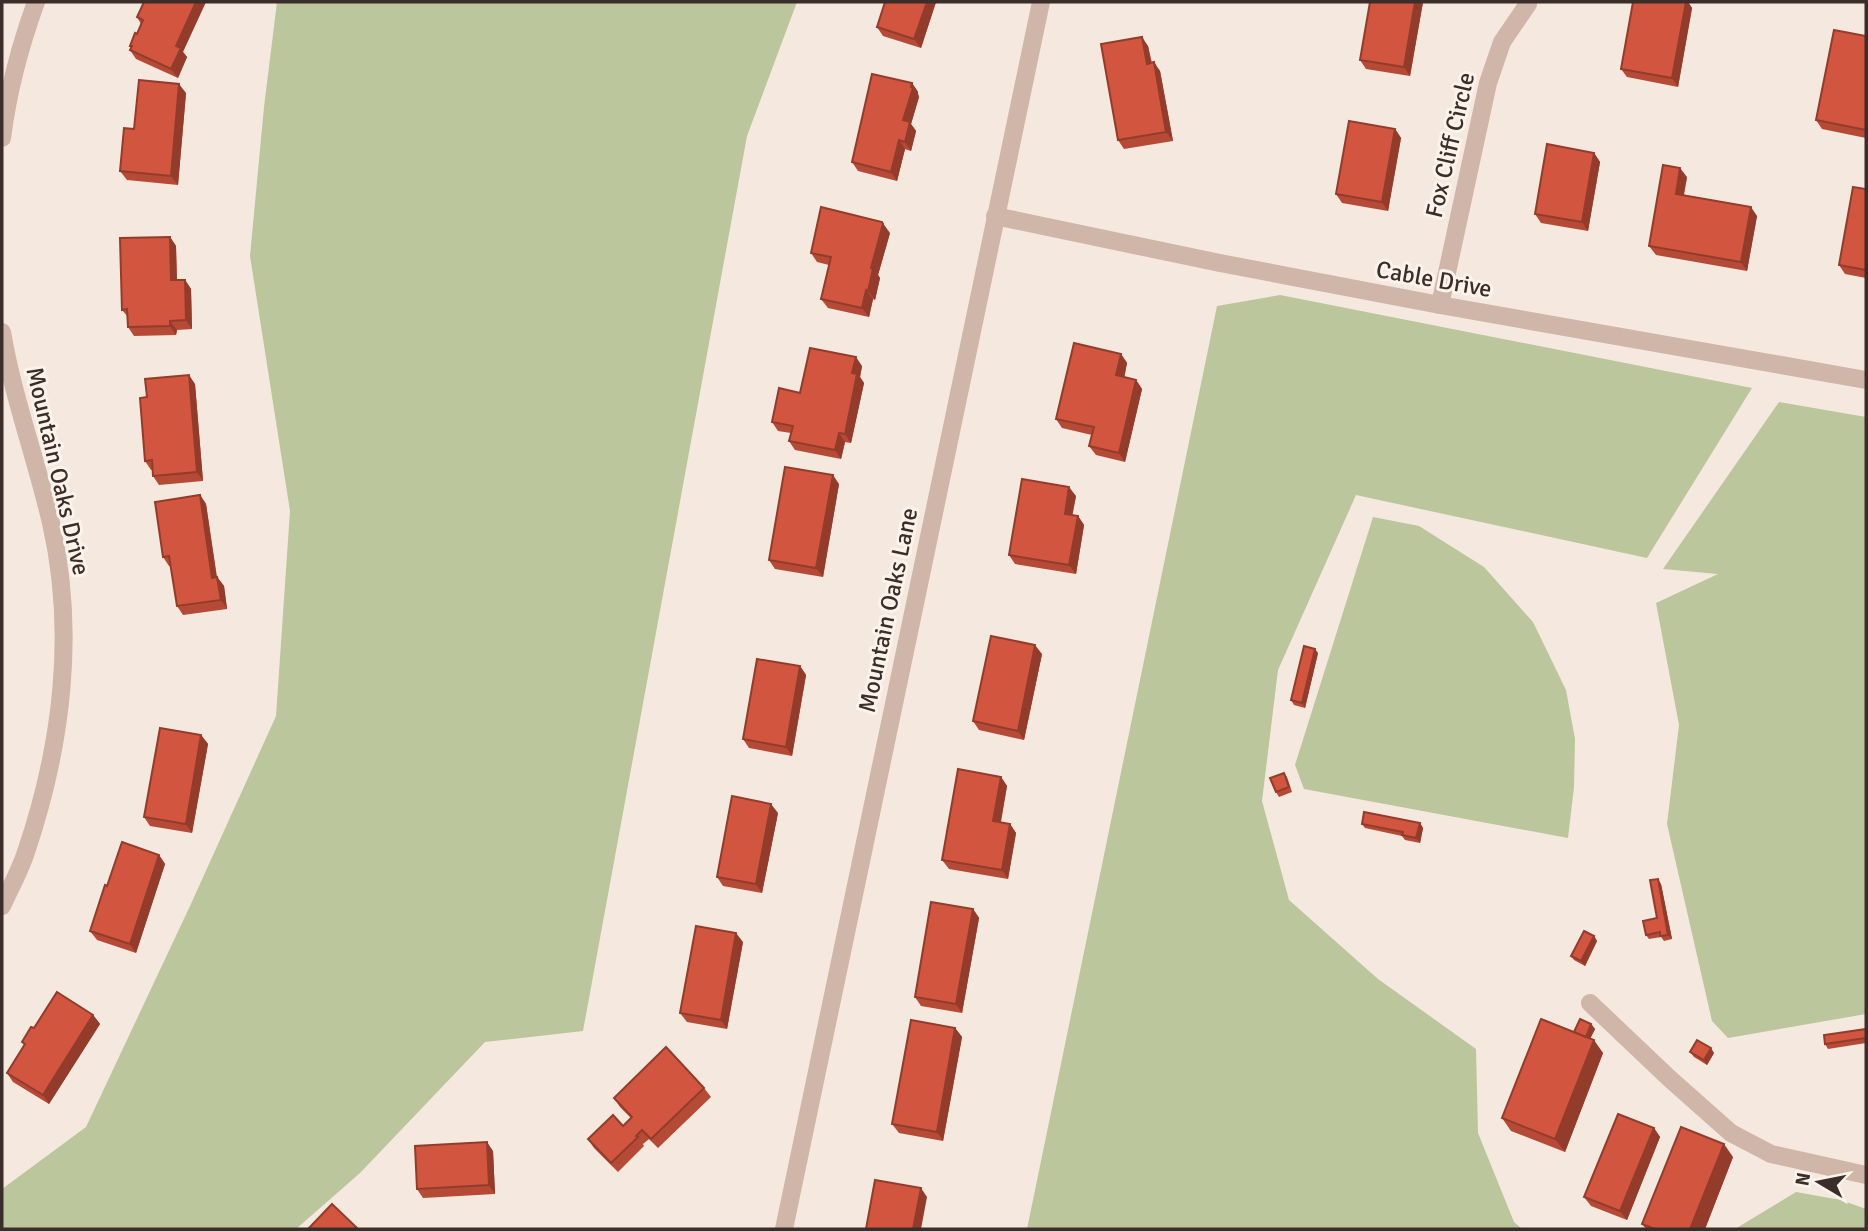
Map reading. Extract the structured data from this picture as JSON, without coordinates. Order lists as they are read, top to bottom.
{
  "streets": {
    "street": [
      "Fox Cliff Circle",
      "Cable Drive",
      "Mountain Oaks Drive",
      "Mountain Oaks Lane"
    ]
  },
  "crossings": [
    ["Fox Cliff Circle", "Cable Drive"],
    ["Cable Drive", "Mountain Oaks Lane"]
  ],
  "north": "left"
}
